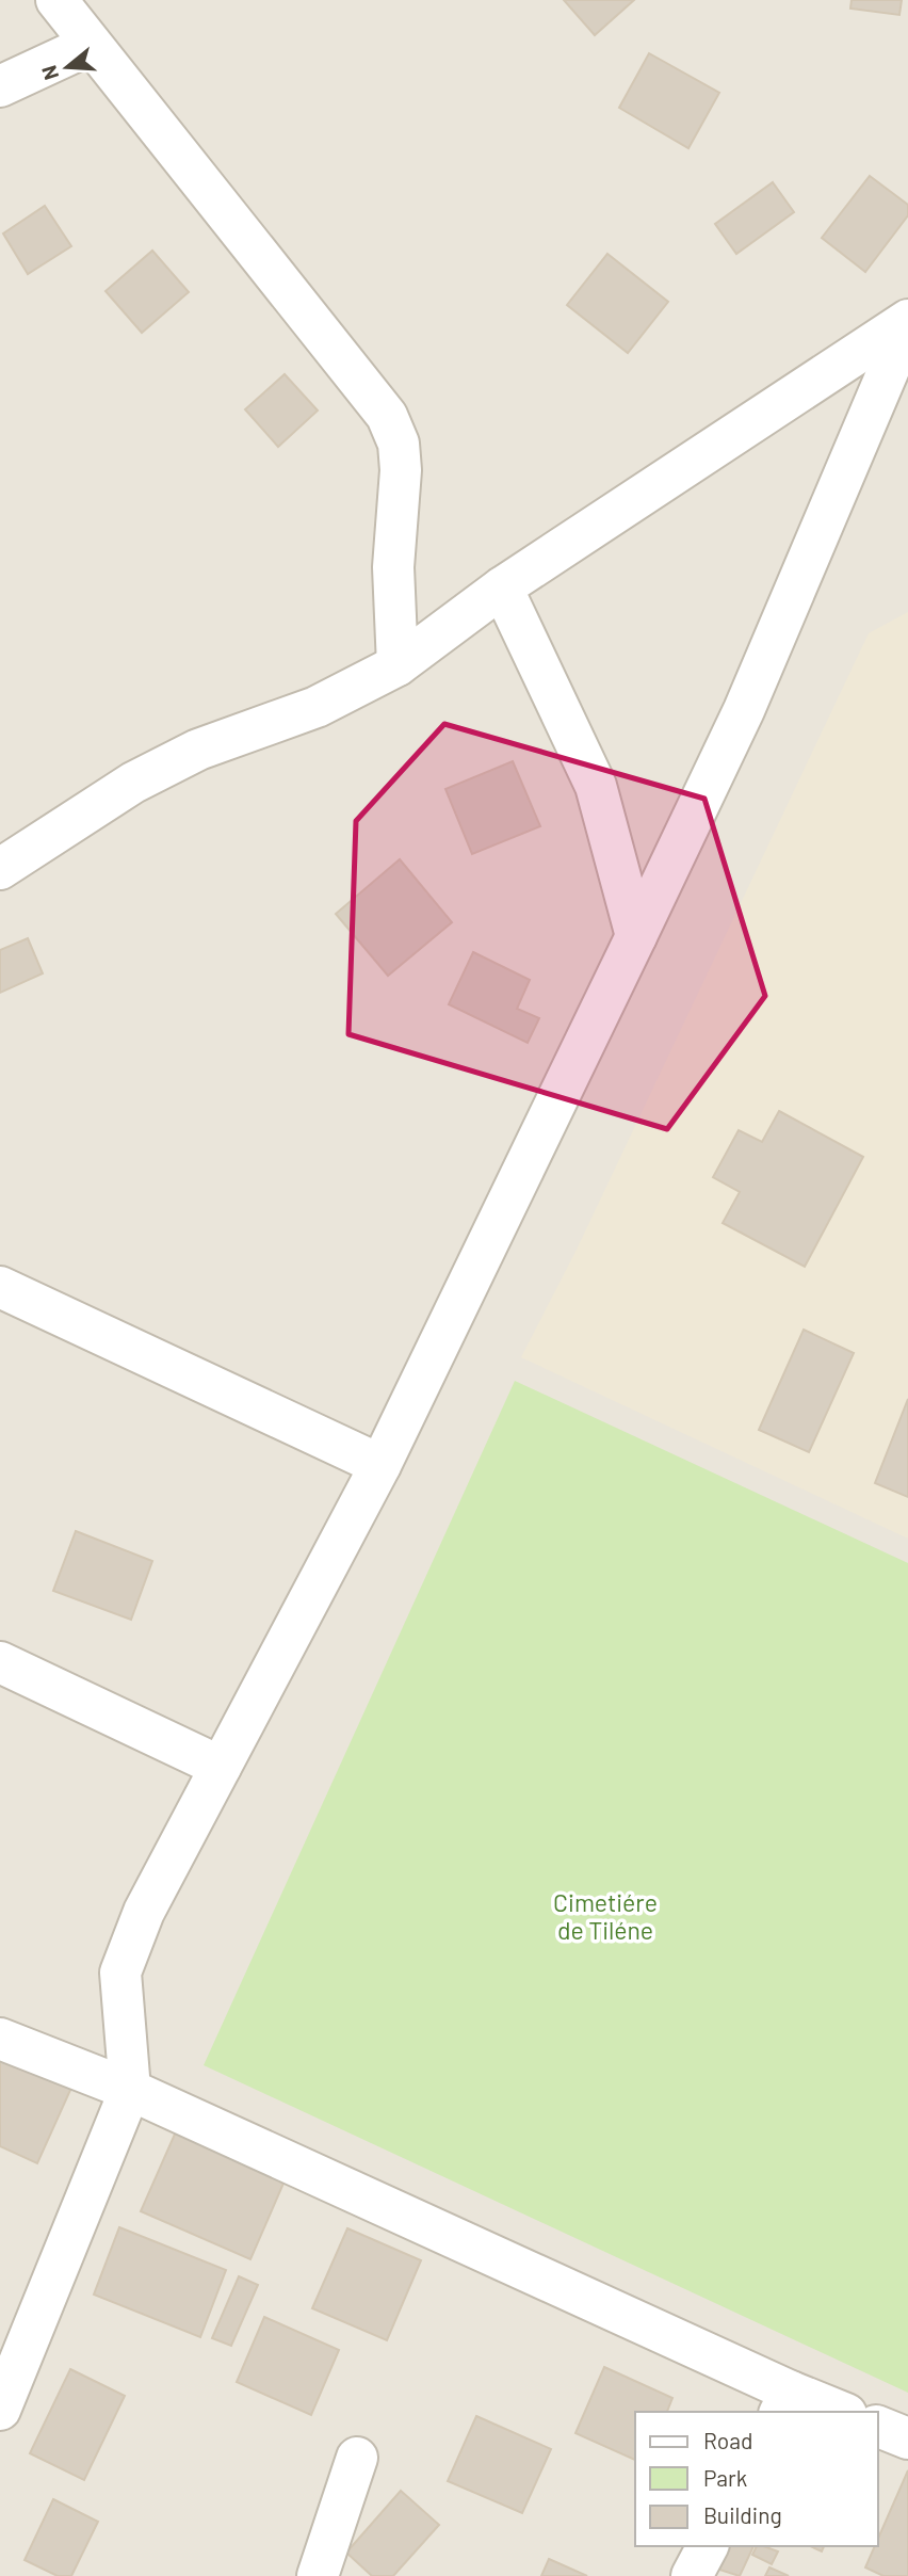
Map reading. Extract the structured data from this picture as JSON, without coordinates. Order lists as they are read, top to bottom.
{
  "parks": ["Cimetiére de Tiléne"],
  "legend": ["Road", "Park", "Building"],
  "north": "left"
}
